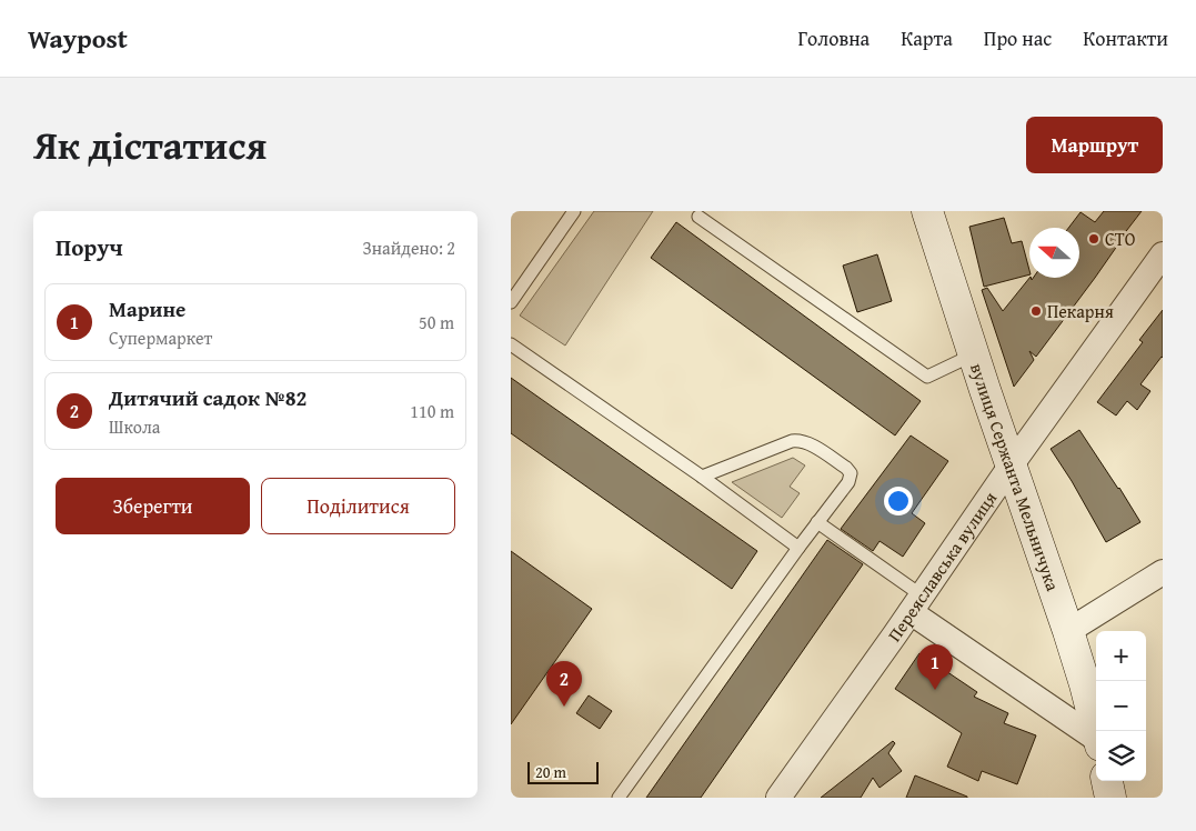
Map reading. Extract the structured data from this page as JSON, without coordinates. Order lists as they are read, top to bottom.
{
  "streets": {
    "street": ["вулиця Сержанта Мельничука", "Переяславська вулиця"]
  },
  "crossings": [
    ["вулиця Сержанта Мельничука", "Переяславська вулиця"]
  ],
  "places": ["СТО", "Пекарня"],
  "scale_bar": "20 m",
  "north": "left",
  "page": {
    "header": "Waypost",
    "nav": [
      "Головна",
      "Карта",
      "Про нас",
      "Контакти"
    ],
    "title": "Як дістатися",
    "buttons": [
      "Маршрут",
      ["Зберегти", "Поділитися"]
    ],
    "heading": ["Поруч", "Знайдено: 2"],
    "list": [
      {
        "mark": "1",
        "name": "Марине",
        "note": "Супермаркет",
        "value": "50 m"
      },
      {
        "mark": "2",
        "name": "Дитячий садок №82",
        "note": "Школа",
        "value": "110 m"
      }
    ],
    "map_buttons": ["+", "−"],
    "pins": ["1", "2"],
    "scale": "20 m"
  }
}
